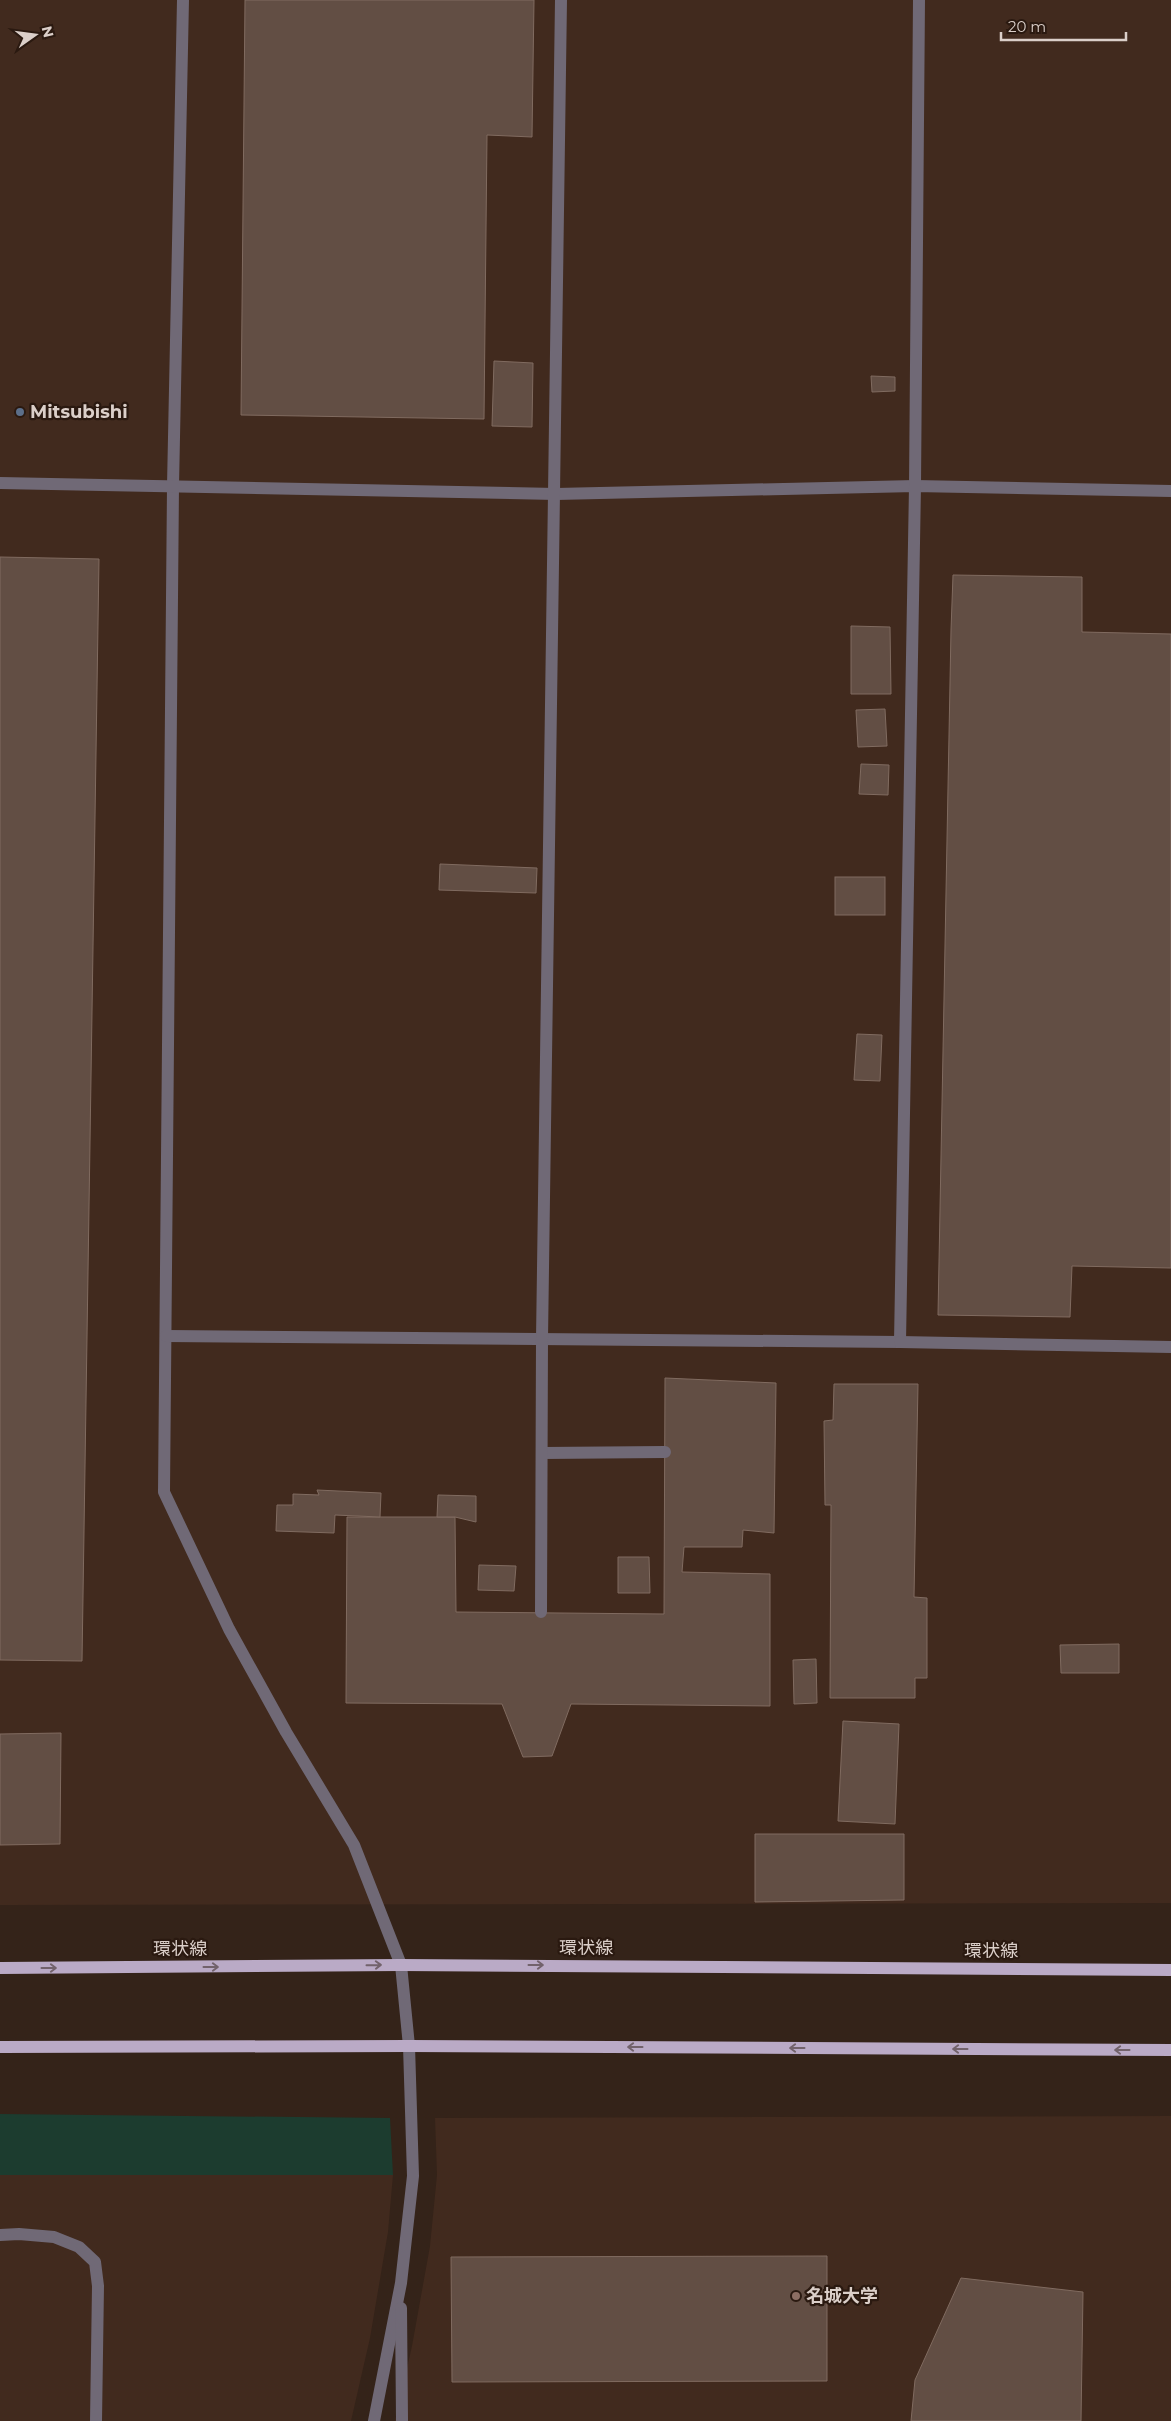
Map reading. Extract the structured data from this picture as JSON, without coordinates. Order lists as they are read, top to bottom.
{
  "streets": {
    "main road": ["環状線"]
  },
  "places": ["Mitsubishi", "名城大学"],
  "scale_bar": "20 m",
  "north": "right"
}
